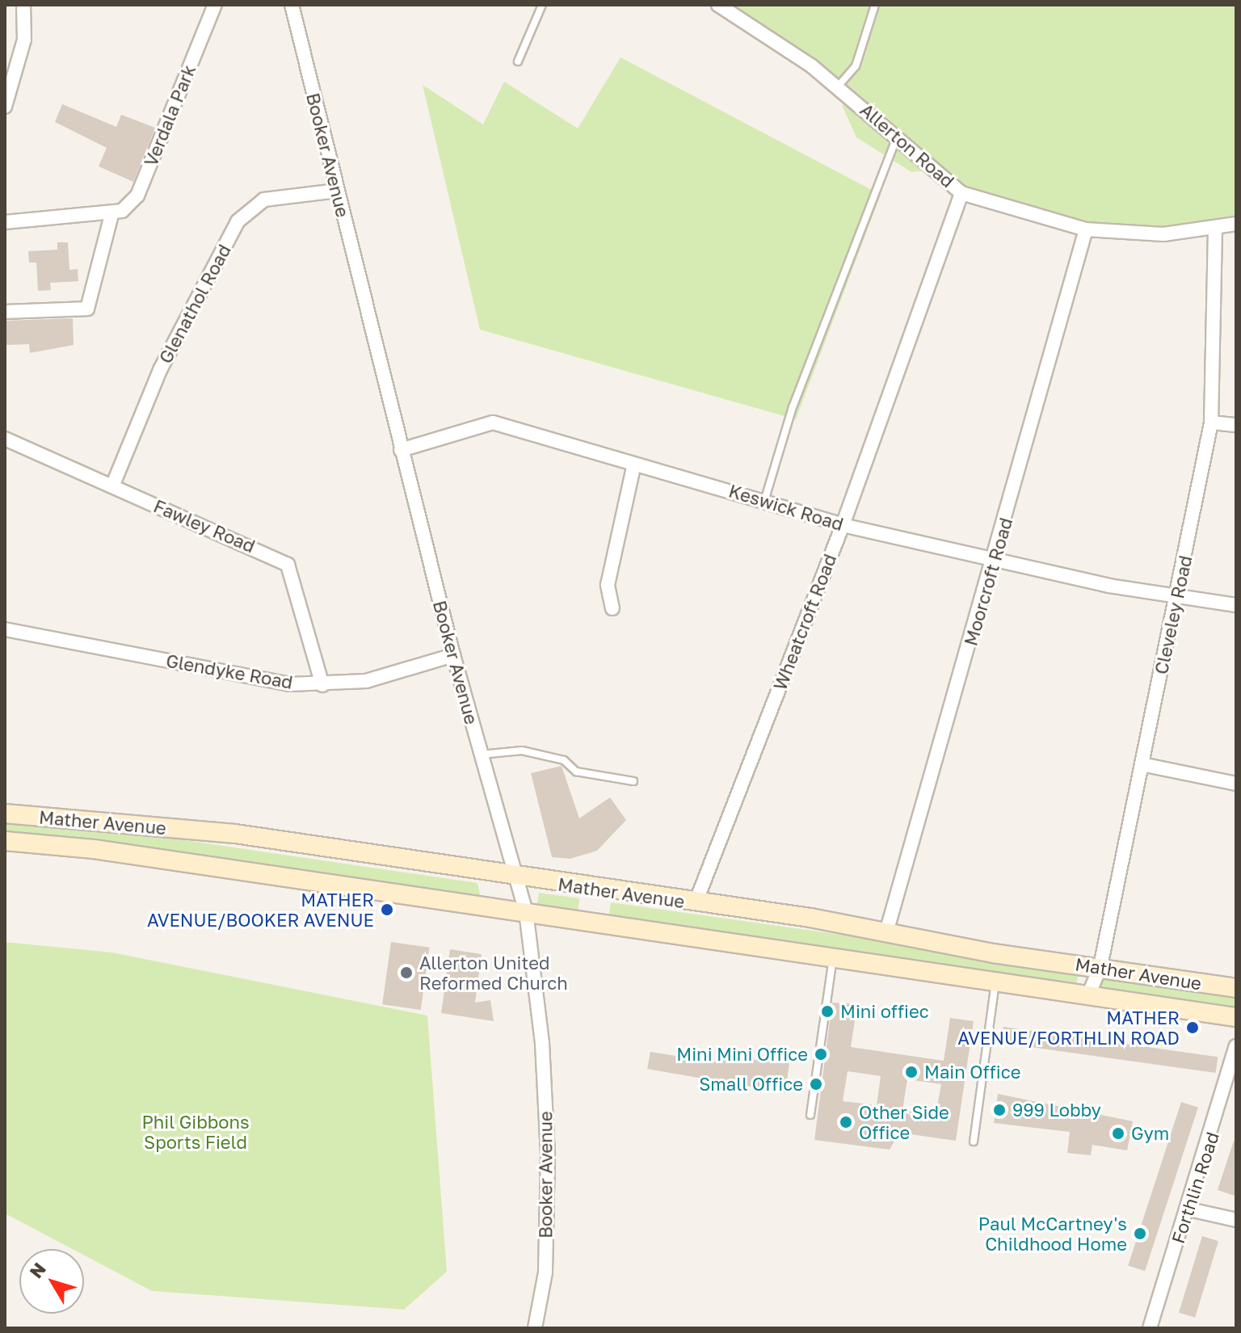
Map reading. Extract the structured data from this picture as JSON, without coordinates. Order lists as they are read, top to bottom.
{
  "streets": {
    "main road": ["Mather Avenue"],
    "street": [
      "Verdala Park",
      "Allerton Road",
      "Booker Avenue",
      "Glenathol Road",
      "Keswick Road",
      "Fawley Road",
      "Moorcroft Road",
      "Cleveley Road",
      "Wheatcroft Road",
      "Glendyke Road",
      "Forthlin Road"
    ]
  },
  "crossings": [
    ["Allerton Road", "Moorcroft Road"],
    ["Allerton Road", "Cleveley Road"],
    ["Allerton Road", "Wheatcroft Road"],
    ["Booker Avenue", "Glenathol Road"],
    ["Booker Avenue", "Keswick Road"],
    ["Booker Avenue", "Glendyke Road"],
    ["Booker Avenue", "Mather Avenue"],
    ["Glenathol Road", "Fawley Road"],
    ["Keswick Road", "Moorcroft Road"],
    ["Keswick Road", "Cleveley Road"],
    ["Keswick Road", "Wheatcroft Road"],
    ["Fawley Road", "Glendyke Road"],
    ["Moorcroft Road", "Mather Avenue"],
    ["Cleveley Road", "Mather Avenue"],
    ["Wheatcroft Road", "Mather Avenue"]
  ],
  "parks": ["Phil Gibbons Sports Field"],
  "places": [
    "MATHER AVENUE/BOOKER AVENUE",
    "Allerton United Reformed Church",
    "Mini offiec",
    "MATHER AVENUE/FORTHLIN ROAD",
    "Mini Mini Office",
    "Main Office",
    "Small Office",
    "999 Lobby",
    "Other Side Office",
    "Gym",
    "Paul McCartney's Childhood Home"
  ],
  "north": "top left"
}
